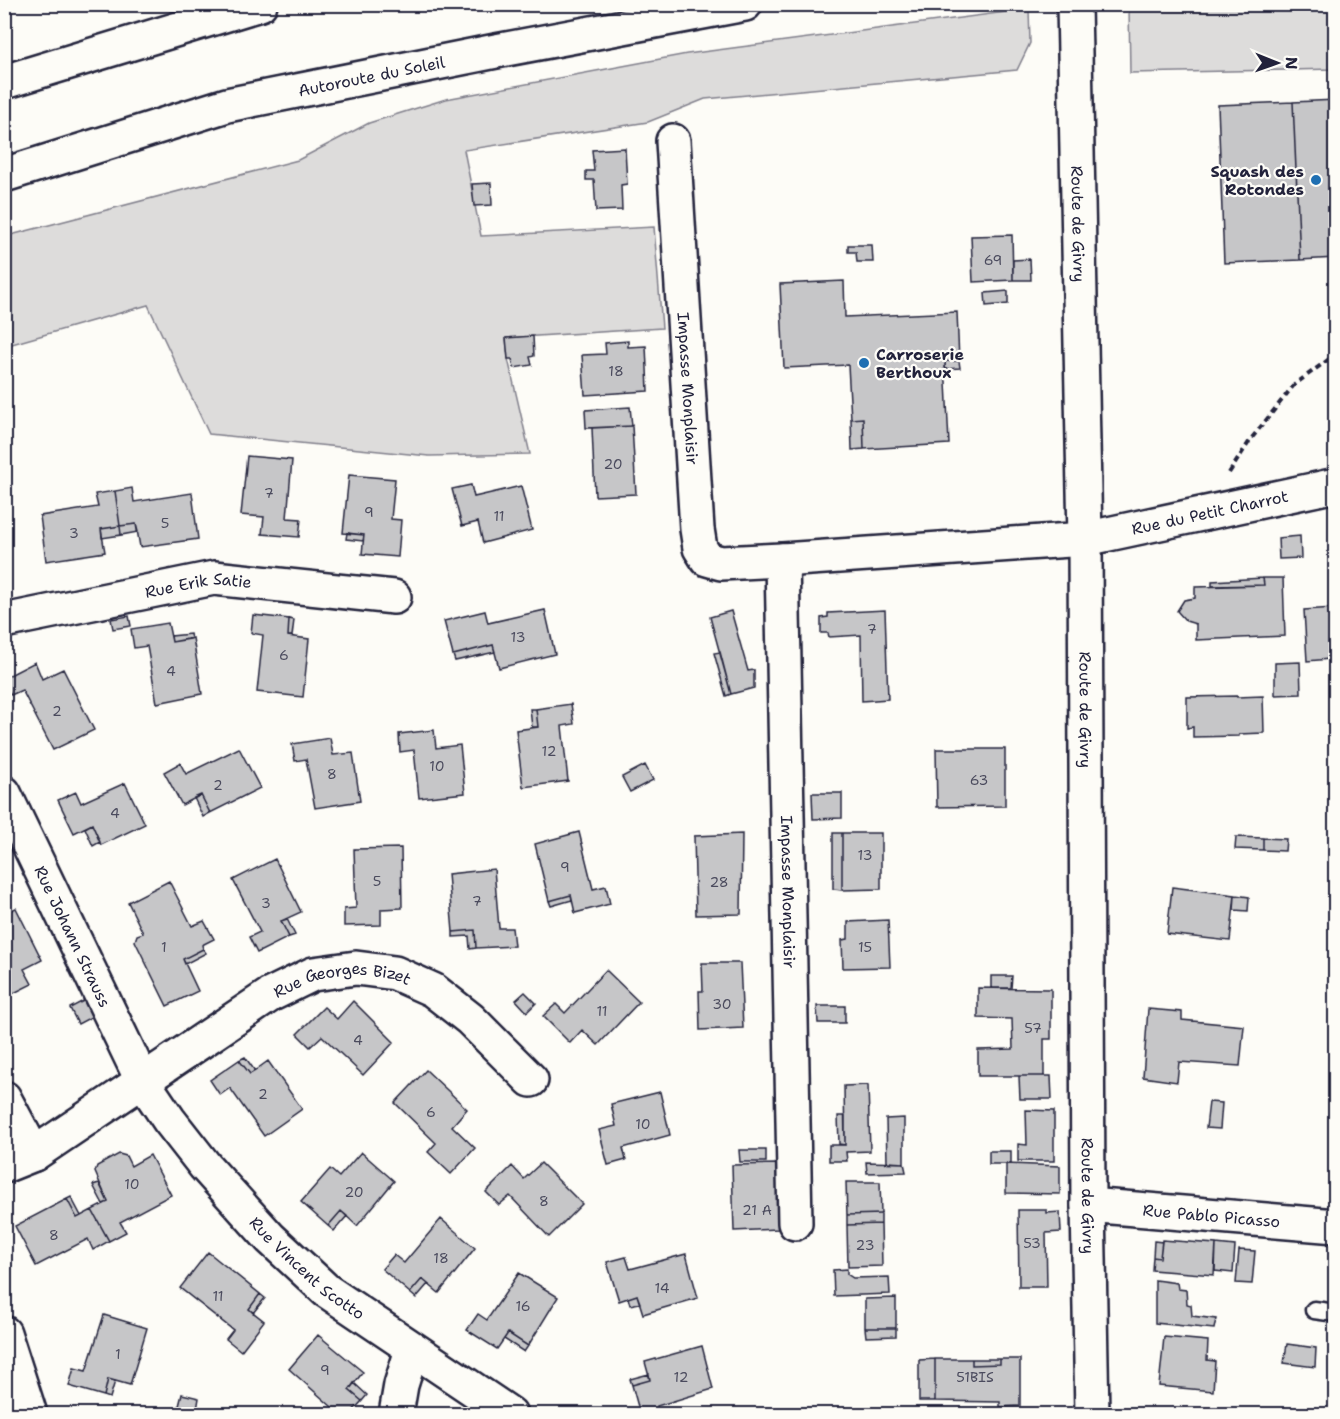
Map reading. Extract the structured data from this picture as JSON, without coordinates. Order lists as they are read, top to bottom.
{
  "streets": {
    "main road": [
      "Autoroute du Soleil",
      "Route de Givry",
      "Impasse Monplaisir",
      "Rue du Petit Charrot",
      "Rue Erik Satie",
      "Rue Johann Strauss",
      "Rue Georges Bizet",
      "Rue Pablo Picasso",
      "Rue Vincent Scotto"
    ]
  },
  "crossings": [
    ["Route de Givry", "Impasse Monplaisir"],
    ["Route de Givry", "Rue du Petit Charrot"],
    ["Route de Givry", "Rue Pablo Picasso"],
    ["Impasse Monplaisir", "Rue du Petit Charrot"],
    ["Rue Johann Strauss", "Rue Georges Bizet"],
    ["Rue Johann Strauss", "Rue Vincent Scotto"],
    ["Rue Georges Bizet", "Rue Vincent Scotto"]
  ],
  "places": ["Squash des Rotondes", "Carroserie Berthoux"],
  "house_numbers": [
    "69",
    "18",
    "20",
    "7",
    "9",
    "11",
    "5",
    "3",
    "7",
    "13",
    "6",
    "4",
    "2",
    "12",
    "10",
    "8",
    "63",
    "2",
    "4",
    "13",
    "9",
    "5",
    "28",
    "7",
    "3",
    "1",
    "15",
    "30",
    "11",
    "57",
    "4",
    "2",
    "6",
    "10",
    "10",
    "20",
    "8",
    "21 A",
    "8",
    "53",
    "23",
    "18",
    "14",
    "11",
    "16",
    "1",
    "9",
    "12",
    "51BIS"
  ],
  "north": "right"
}
